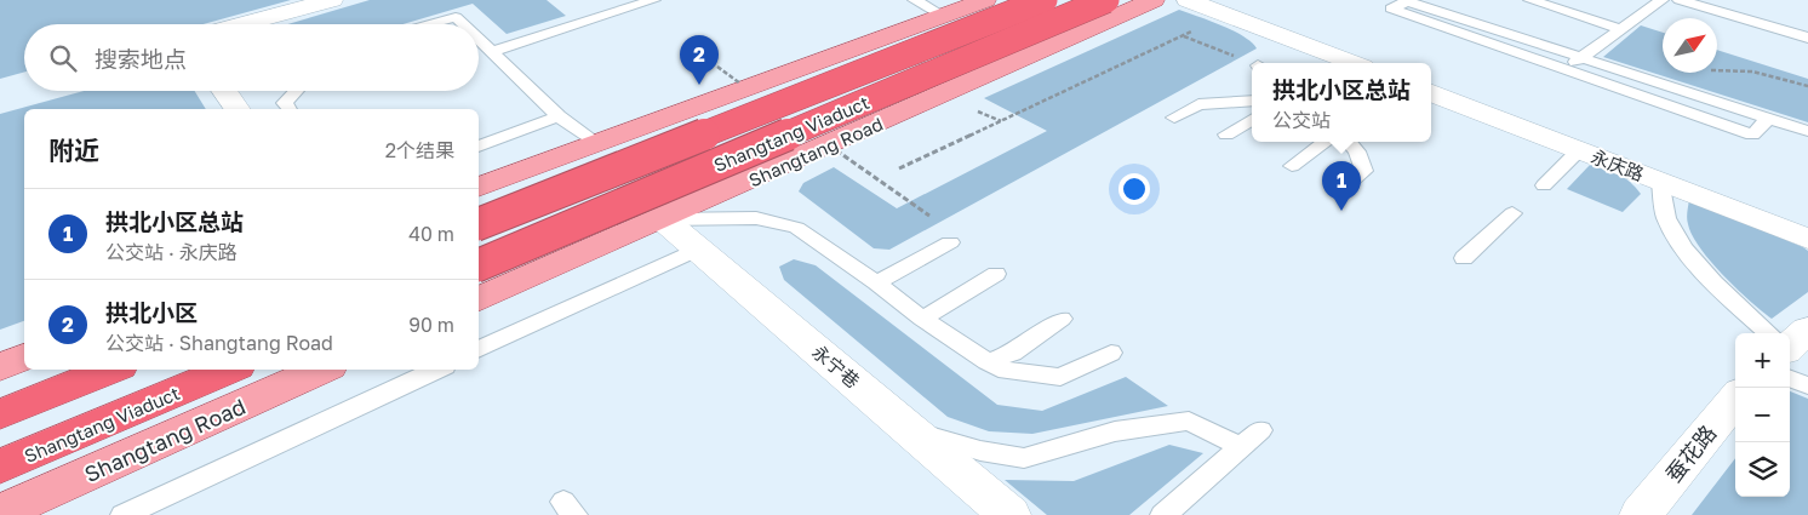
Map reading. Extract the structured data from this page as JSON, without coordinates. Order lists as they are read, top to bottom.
{
  "streets": {
    "highway": ["Shangtang Viaduct"],
    "main road": ["Shangtang Road"],
    "street": ["永庆路", "永宁巷", "蚕花路"]
  },
  "crossings": [
    ["Shangtang Road", "永宁巷"]
  ],
  "north": "top right",
  "page": {
    "search": "搜索地点",
    "pins": ["2", "1"],
    "popup": ["拱北小区总站", "公交站"],
    "heading": ["附近", "2个结果"],
    "list": [
      {
        "mark": "1",
        "name": "拱北小区总站",
        "note": "公交站 · 永庆路",
        "value": "40 m"
      },
      {
        "mark": "2",
        "name": "拱北小区",
        "note": "公交站 · Shangtang Road",
        "value": "90 m"
      }
    ],
    "map_buttons": ["+", "−"]
  }
}
